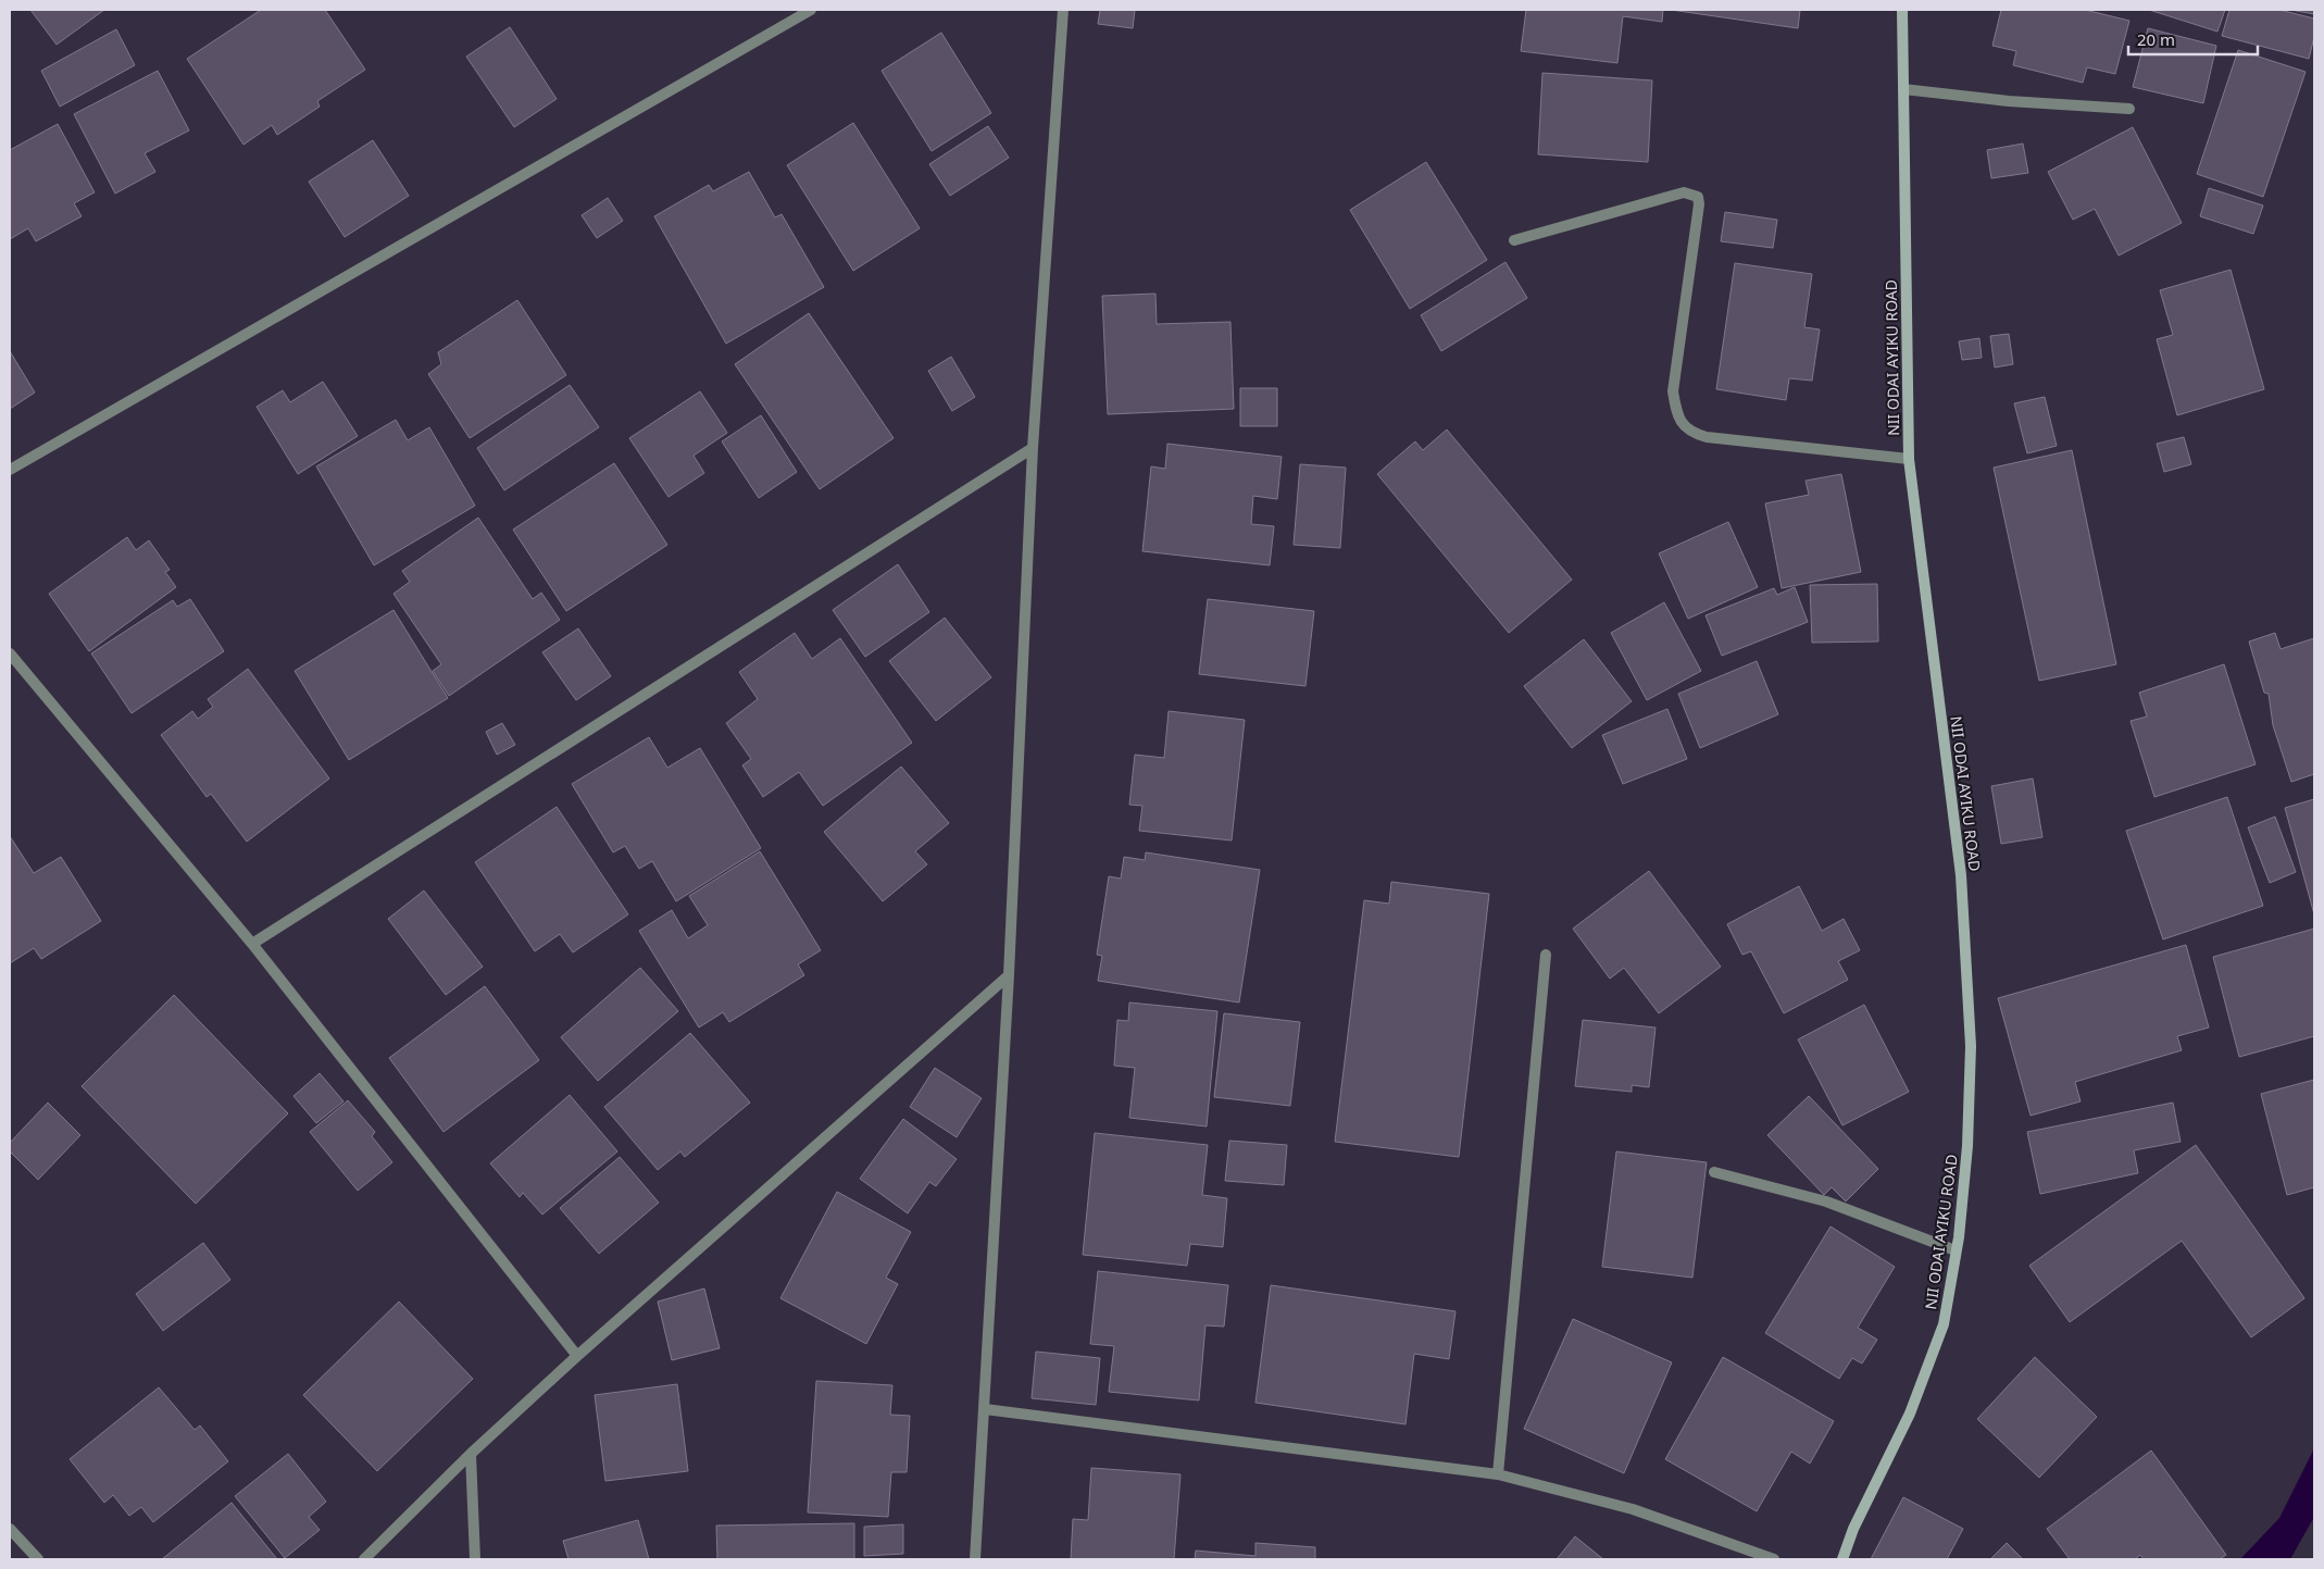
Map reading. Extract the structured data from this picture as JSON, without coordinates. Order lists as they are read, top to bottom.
{
  "streets": {
    "street": ["NII ODAI AYIKU ROAD"]
  },
  "scale_bar": "20 m"
}
